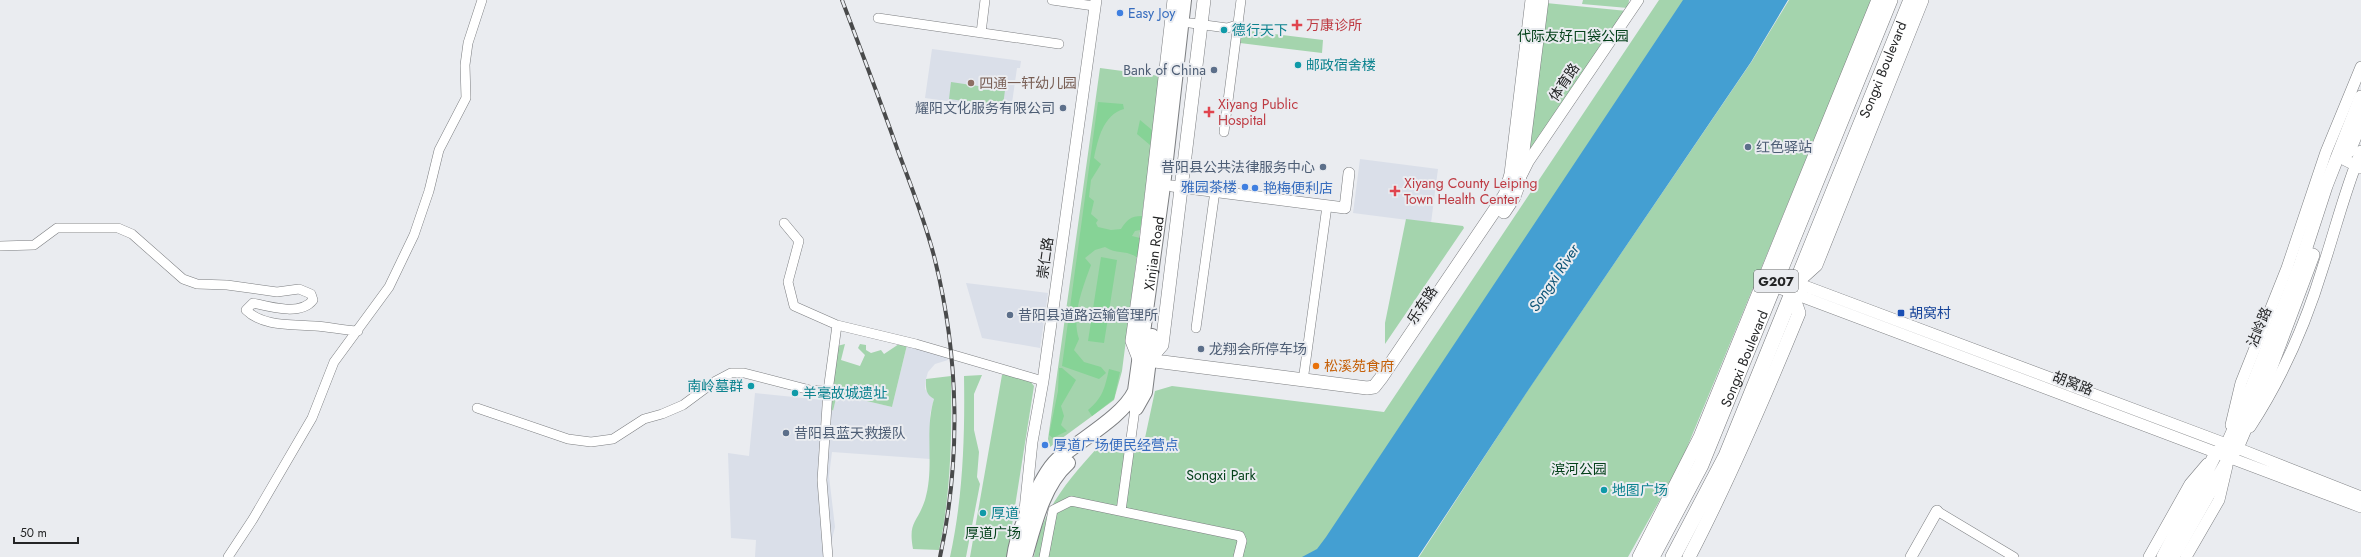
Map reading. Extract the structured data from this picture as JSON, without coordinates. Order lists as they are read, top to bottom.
{
  "streets": {
    "highway": ["Songxi Boulevard", "G207"],
    "main road": ["Xinjian Road", "乐东路", "沾岭路"],
    "street": ["体育路", "崇仁路", "胡窝路"]
  },
  "crossings": [
    ["Songxi Boulevard", "胡窝路"],
    ["体育路", "乐东路"],
    ["Xinjian Road", "崇仁路"],
    ["Xinjian Road", "乐东路"],
    ["沾岭路", "胡窝路"]
  ],
  "water": ["Songxi River"],
  "parks": [
    "代际友好口袋公园",
    "滨河公园",
    "Songxi Park",
    "厚道广场"
  ],
  "places": {
    "other": [
      "Easy Joy",
      "德行天下",
      "邮政宿舍楼",
      "Bank of China",
      "四通一轩幼儿园",
      "耀阳文化服务有限公司",
      "红色驿站",
      "昔阳县公共法律服务中心",
      "雅园茶楼",
      "艳梅便利店",
      "昔阳县道路运输管理所",
      "龙翔会所停车场",
      "松溪苑食府",
      "南岭墓群",
      "羊毫故城遗址",
      "昔阳县蓝天救援队",
      "厚道广场便民经营点",
      "地图广场",
      "厚道"
    ],
    "health": ["万康诊所", "Xiyang Public Hospital", "Xiyang County Leiping Town Health Center"],
    "transit": ["胡窝村"]
  },
  "scale_bar": "50 m"
}
